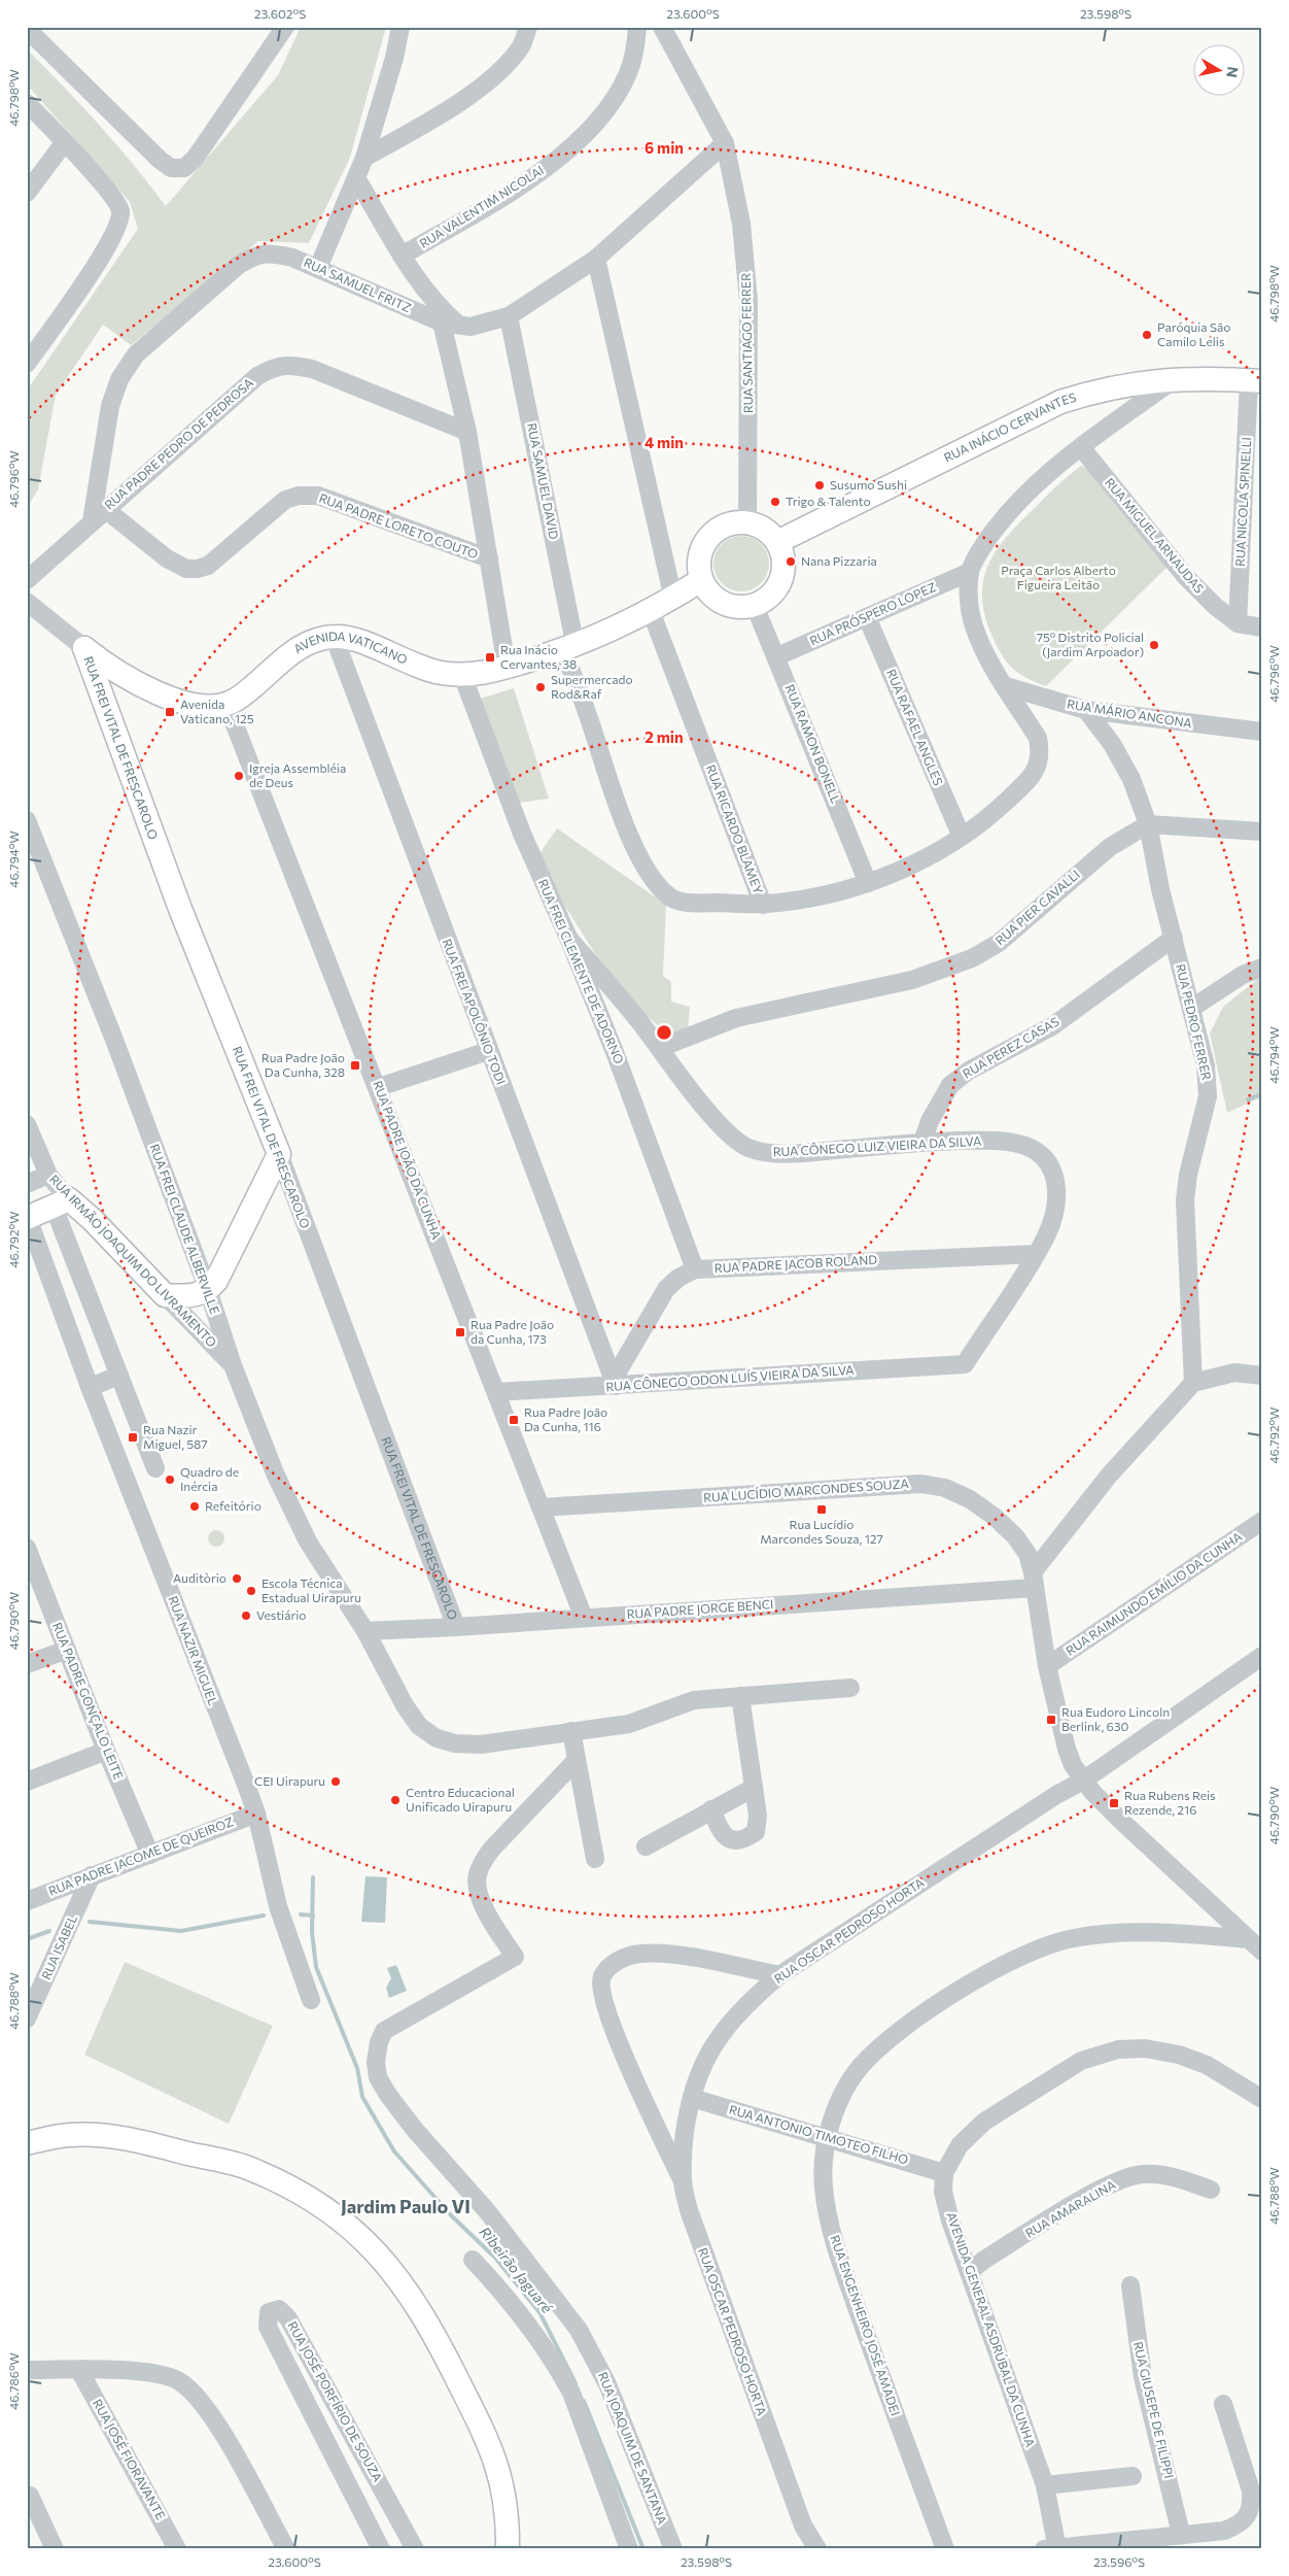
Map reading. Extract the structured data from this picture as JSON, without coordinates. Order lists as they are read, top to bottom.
{
  "streets": {
    "main road": [
      "RUA INÁCIO CERVANTES",
      "AVENIDA VATICANO",
      "RUA FREI VITAL DE FRESCAROLO",
      "RUA IRMÃO JOAQUIM DO LIVRAMENTO"
    ],
    "street": [
      "RUA VALENTIM NICOLAI",
      "RUA SAMUEL FRITZ",
      "RUA SANTIAGO FERRER",
      "RUA PADRE PEDRO DE PEDROSA",
      "RUA SAMUEL DAVID",
      "RUA NICOLA SPINELLI",
      "RUA PADRE LORETO COUTO",
      "RUA MIGUEL ARNAUDAS",
      "RUA PRÓSPERO LOPEZ",
      "RUA MÁRIO ANCONA",
      "RUA RAFAEL ANGLES",
      "RUA RAMON BONELL",
      "RUA RICARDO BLAMEY",
      "RUA PIER CAVALLI",
      "RUA FREI CLEMENTE DE ADORNO",
      "RUA FREI APOLÔNIO TODI",
      "RUA PEDRO FERRER",
      "RUA PEREZ CASAS",
      "RUA CÔNEGO LUIZ VIEIRA DA SILVA",
      "RUA PADRE JOÃO DA CUNHA",
      "RUA FREI CLAUDE ALBERVILLE",
      "RUA PADRE JACOB ROLAND",
      "RUA CÔNEGO ODON LUÍS VIEIRA DA SILVA",
      "RUA LUCÍDIO MARCONDES SOUZA",
      "RUA RAIMUNDO EMÍLIO DA CUNHA",
      "RUA PADRE JORGE BENCI",
      "RUA NAZIR MIGUEL",
      "RUA PADRE GONÇALO LEITE",
      "RUA PADRE JACOME DE QUEIROZ",
      "RUA OSCAR PEDROSO HORTA",
      "RUA ISABEL",
      "RUA ANTONIO TIMOTEO FILHO",
      "RUA AMARALINA",
      "RUA ENGENHEIRO JOSÉ AMADEI",
      "AVENIDA GENERAL ASDRÚBAL DA CUNHA",
      "RUA JOSÉ PORFÍRIO DE SOUZA",
      "RUA GIUSEPE DE FILIPPI",
      "RUA JOAQUIM DE SANTANA",
      "RUA JOSÉ FIORAVANTE"
    ]
  },
  "crossings": [
    ["RUA SAMUEL FRITZ", "RUA SANTIAGO FERRER"],
    ["RUA SAMUEL FRITZ", "RUA PADRE PEDRO DE PEDROSA"],
    ["RUA SAMUEL FRITZ", "RUA SAMUEL DAVID"],
    ["RUA SANTIAGO FERRER", "RUA INÁCIO CERVANTES"],
    ["RUA SANTIAGO FERRER", "AVENIDA VATICANO"],
    ["RUA SANTIAGO FERRER", "RUA RAMON BONELL"],
    ["RUA INÁCIO CERVANTES", "RUA NICOLA SPINELLI"],
    ["RUA INÁCIO CERVANTES", "AVENIDA VATICANO"],
    ["RUA INÁCIO CERVANTES", "RUA RAMON BONELL"],
    ["RUA PADRE PEDRO DE PEDROSA", "RUA PADRE LORETO COUTO"],
    ["RUA SAMUEL DAVID", "AVENIDA VATICANO"],
    ["RUA SAMUEL DAVID", "RUA MÁRIO ANCONA"],
    ["RUA SAMUEL DAVID", "RUA RAFAEL ANGLES"],
    ["RUA SAMUEL DAVID", "RUA RAMON BONELL"],
    ["RUA SAMUEL DAVID", "RUA RICARDO BLAMEY"],
    ["RUA NICOLA SPINELLI", "RUA MIGUEL ARNAUDAS"],
    ["RUA PRÓSPERO LOPEZ", "RUA RAFAEL ANGLES"],
    ["RUA PRÓSPERO LOPEZ", "RUA RAMON BONELL"],
    ["AVENIDA VATICANO", "RUA RAMON BONELL"],
    ["AVENIDA VATICANO", "RUA RICARDO BLAMEY"],
    ["AVENIDA VATICANO", "RUA FREI CLEMENTE DE ADORNO"],
    ["AVENIDA VATICANO", "RUA FREI APOLÔNIO TODI"],
    ["AVENIDA VATICANO", "RUA PADRE JOÃO DA CUNHA"],
    ["RUA MÁRIO ANCONA", "RUA PEDRO FERRER"],
    ["RUA FREI VITAL DE FRESCAROLO", "RUA PADRE JORGE BENCI"],
    ["RUA PIER CAVALLI", "RUA PEDRO FERRER"],
    ["RUA PIER CAVALLI", "RUA CÔNEGO LUIZ VIEIRA DA SILVA"],
    ["RUA FREI CLEMENTE DE ADORNO", "RUA CÔNEGO LUIZ VIEIRA DA SILVA"],
    ["RUA FREI CLEMENTE DE ADORNO", "RUA PADRE JACOB ROLAND"],
    ["RUA FREI APOLÔNIO TODI", "RUA PADRE JACOB ROLAND"],
    ["RUA FREI APOLÔNIO TODI", "RUA CÔNEGO ODON LUÍS VIEIRA DA SILVA"],
    ["RUA PEDRO FERRER", "RUA PEREZ CASAS"],
    ["RUA PEREZ CASAS", "RUA CÔNEGO LUIZ VIEIRA DA SILVA"],
    ["RUA CÔNEGO LUIZ VIEIRA DA SILVA", "RUA PADRE JACOB ROLAND"],
    ["RUA CÔNEGO LUIZ VIEIRA DA SILVA", "RUA CÔNEGO ODON LUÍS VIEIRA DA SILVA"],
    ["RUA PADRE JOÃO DA CUNHA", "RUA CÔNEGO ODON LUÍS VIEIRA DA SILVA"],
    ["RUA PADRE JOÃO DA CUNHA", "RUA LUCÍDIO MARCONDES SOUZA"],
    ["RUA PADRE JOÃO DA CUNHA", "RUA PADRE JORGE BENCI"],
    ["RUA FREI CLAUDE ALBERVILLE", "RUA IRMÃO JOAQUIM DO LIVRAMENTO"],
    ["RUA FREI CLAUDE ALBERVILLE", "RUA PADRE JORGE BENCI"],
    ["RUA PADRE JACOB ROLAND", "RUA CÔNEGO ODON LUÍS VIEIRA DA SILVA"],
    ["RUA LUCÍDIO MARCONDES SOUZA", "RUA RAIMUNDO EMÍLIO DA CUNHA"],
    ["RUA LUCÍDIO MARCONDES SOUZA", "RUA PADRE JORGE BENCI"],
    ["RUA LUCÍDIO MARCONDES SOUZA", "RUA OSCAR PEDROSO HORTA"],
    ["RUA LUCÍDIO MARCONDES SOUZA", "RUA ENGENHEIRO JOSÉ AMADEI"],
    ["RUA NAZIR MIGUEL", "RUA PADRE JACOME DE QUEIROZ"],
    ["RUA PADRE GONÇALO LEITE", "RUA PADRE JACOME DE QUEIROZ"],
    ["RUA PADRE JACOME DE QUEIROZ", "RUA ISABEL"],
    ["RUA OSCAR PEDROSO HORTA", "RUA ANTONIO TIMOTEO FILHO"],
    ["RUA ANTONIO TIMOTEO FILHO", "RUA ENGENHEIRO JOSÉ AMADEI"],
    ["RUA ANTONIO TIMOTEO FILHO", "AVENIDA GENERAL ASDRÚBAL DA CUNHA"],
    ["RUA AMARALINA", "AVENIDA GENERAL ASDRÚBAL DA CUNHA"]
  ],
  "districts": ["Jardim Paulo VI"],
  "water": ["Ribeirão Jaguaré"],
  "parks": ["Praça Carlos Alberto Figueira Leitão"],
  "places": {
    "other": [
      "Paróquia São Camilo Lelis",
      "Susumo Sushi",
      "Trigo & Talento",
      "Nana Pizzaria",
      "75º Distrito Policial (Jardim Arpoador)",
      "Supermercado Rod&Raf",
      "Igreja Assembléia de Deus",
      "Quadro de Inércia",
      "Refeitório",
      "Auditòrio",
      "Escola Técnica Estadual Uirapuru",
      "Vestiário",
      "CEI Uirapuru",
      "Centro Educacional Unificado Uirapuru"
    ],
    "transit": [
      "Rua Inácio Cervantes, 38",
      "Avenida Vaticano, 125",
      "Rua Padre João Da Cunha, 328",
      "Rua Padre João da Cunha, 173",
      "Rua Padre João Da Cunha, 116",
      "Rua Nazir Miguel, 587",
      "Rua Lucídio Marcondes Souza, 127",
      "Rua Eudoro Lincoln Berlink, 630",
      "Rua Rubens Reis Rezende, 216"
    ]
  },
  "north": "right",
  "coordinates": [
    "23.602°S",
    "23.600°S",
    "23.598°S",
    "46.798°W",
    "46.796°W",
    "46.794°W",
    "46.792°W",
    "46.790°W",
    "46.788°W",
    "46.786°W",
    "23.596°S"
  ],
  "rings": ["6 min", "4 min", "2 min"]
}
